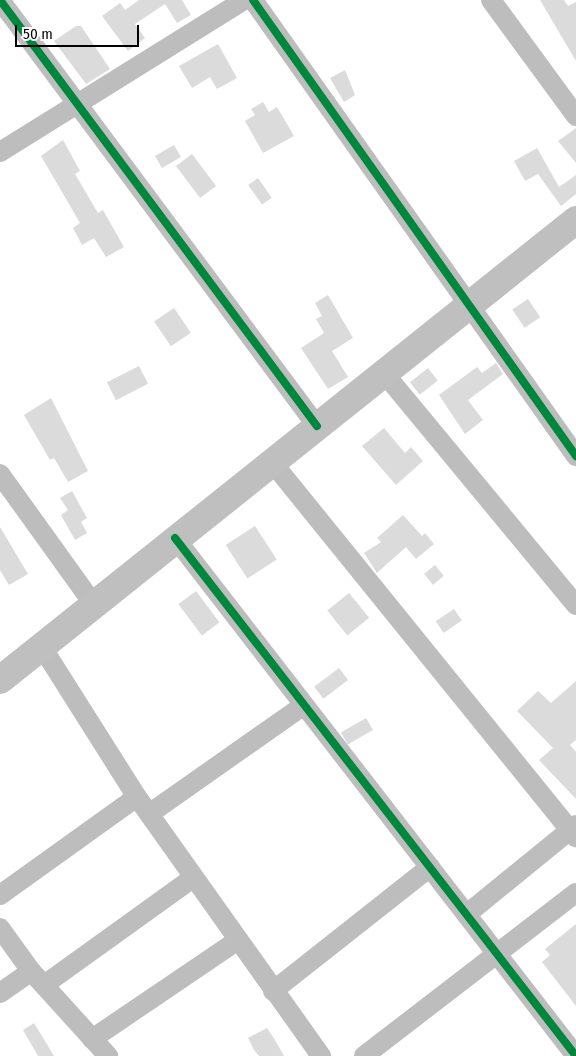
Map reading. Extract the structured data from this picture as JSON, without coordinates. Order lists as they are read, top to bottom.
{
  "scale_bar": "50 m"
}
